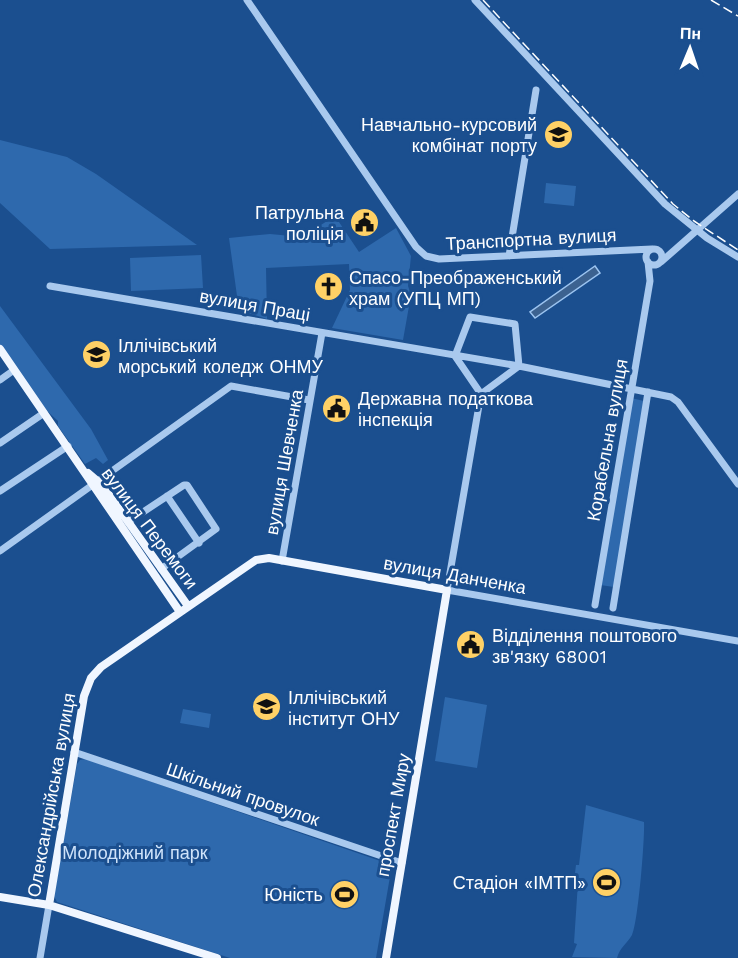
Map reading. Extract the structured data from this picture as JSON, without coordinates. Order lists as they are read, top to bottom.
{
  "streets": {
    "main road": [
      "вулиця Перемоги",
      "вулиця Данченка",
      "Олександрійська вулиця",
      "проспект Миру"
    ],
    "street": [
      "Транспортна вулиця",
      "вулиця Праці",
      "Корабельна вулиця",
      "вулиця Шевченка",
      "Шкільний провулок"
    ]
  },
  "crossings": [
    ["вулиця Праці", "вулиця Шевченка"],
    ["вулиця Шевченка", "вулиця Данченка"],
    ["вулиця Перемоги", "вулиця Данченка"],
    ["вулиця Перемоги", "Олександрійська вулиця"],
    ["вулиця Данченка", "Олександрійська вулиця"],
    ["вулиця Данченка", "проспект Миру"],
    ["Шкільний провулок", "Олександрійська вулиця"],
    ["Шкільний провулок", "проспект Миру"]
  ],
  "parks": ["Молодіжний парк"],
  "places": {
    "school or university": ["Навчально-курсовий комбінат порту", "Іллічівський морський коледж ОНМУ", "Іллічівський інститут ОНУ"],
    "public building": ["Патрульна поліція", "Державна податкова інспекція", "Відділення поштового зв'язку 68001"],
    "church": ["Спасо-Преображенський храм (УПЦ МП)"],
    "sports": ["Стадіон «ІМТП»", "Юність"]
  },
  "north": "top"
}
